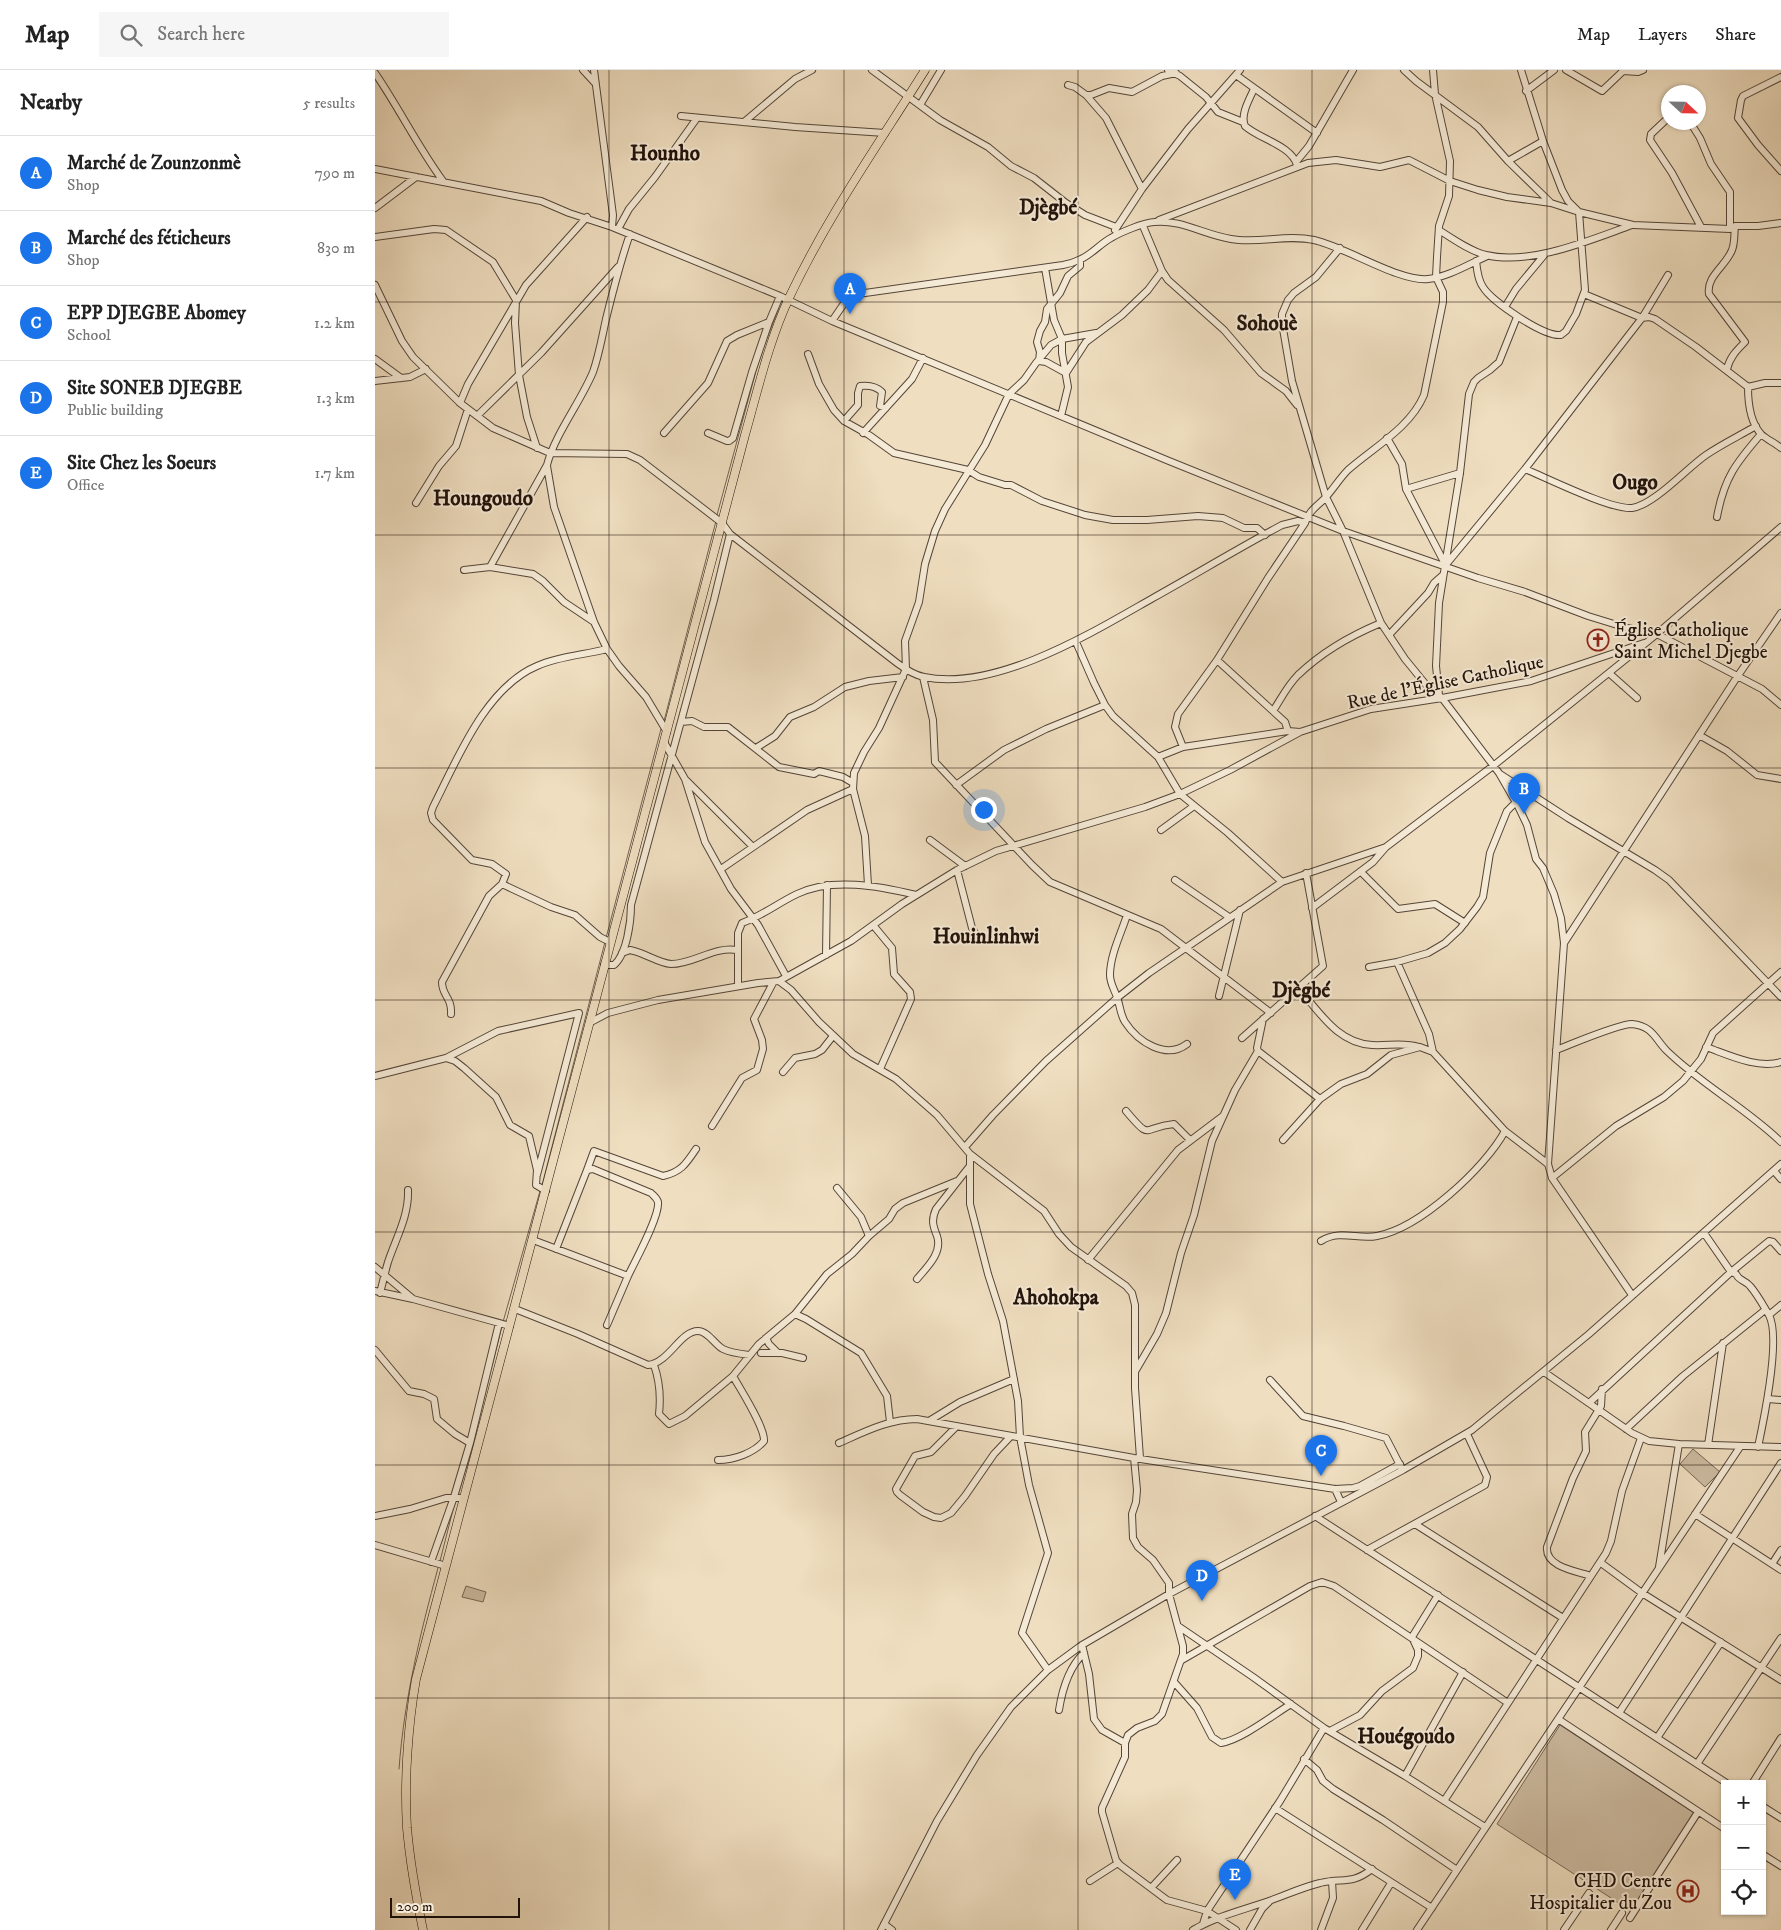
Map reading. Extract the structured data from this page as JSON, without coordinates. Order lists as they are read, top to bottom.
{
  "streets": {
    "street": ["Rue de l'Église Catholique"]
  },
  "districts": [
    "Hounho",
    "Djègbé",
    "Sohouè",
    "Ougo",
    "Houngoudo",
    "Houinlinhwi",
    "Djègbé",
    "Ahohokpa",
    "Houégoudo"
  ],
  "places": {
    "church": ["Église Catholique Saint Michel Djegbe"],
    "hospital": ["CHD Centre Hospitalier du Zou"]
  },
  "scale_bar": "200 m",
  "north": "right",
  "page": {
    "header": "Map",
    "search": "Search here",
    "nav": ["Map", "Layers", "Share"],
    "heading": ["Nearby", "5 results"],
    "list": [
      {
        "mark": "A",
        "name": "Marché de Zounzonmè",
        "note": "Shop",
        "value": "790 m"
      },
      {
        "mark": "B",
        "name": "Marché des féticheurs",
        "note": "Shop",
        "value": "830 m"
      },
      {
        "mark": "C",
        "name": "EPP DJEGBE Abomey",
        "note": "School",
        "value": "1.2 km"
      },
      {
        "mark": "D",
        "name": "Site SONEB DJEGBE",
        "note": "Public building",
        "value": "1.3 km"
      },
      {
        "mark": "E",
        "name": "Site Chez les Soeurs",
        "note": "Office",
        "value": "1.7 km"
      }
    ],
    "pins": [
      "A",
      "B",
      "C",
      "D",
      "E"
    ],
    "map_buttons": ["+", "−"],
    "scale": "200 m"
  }
}
